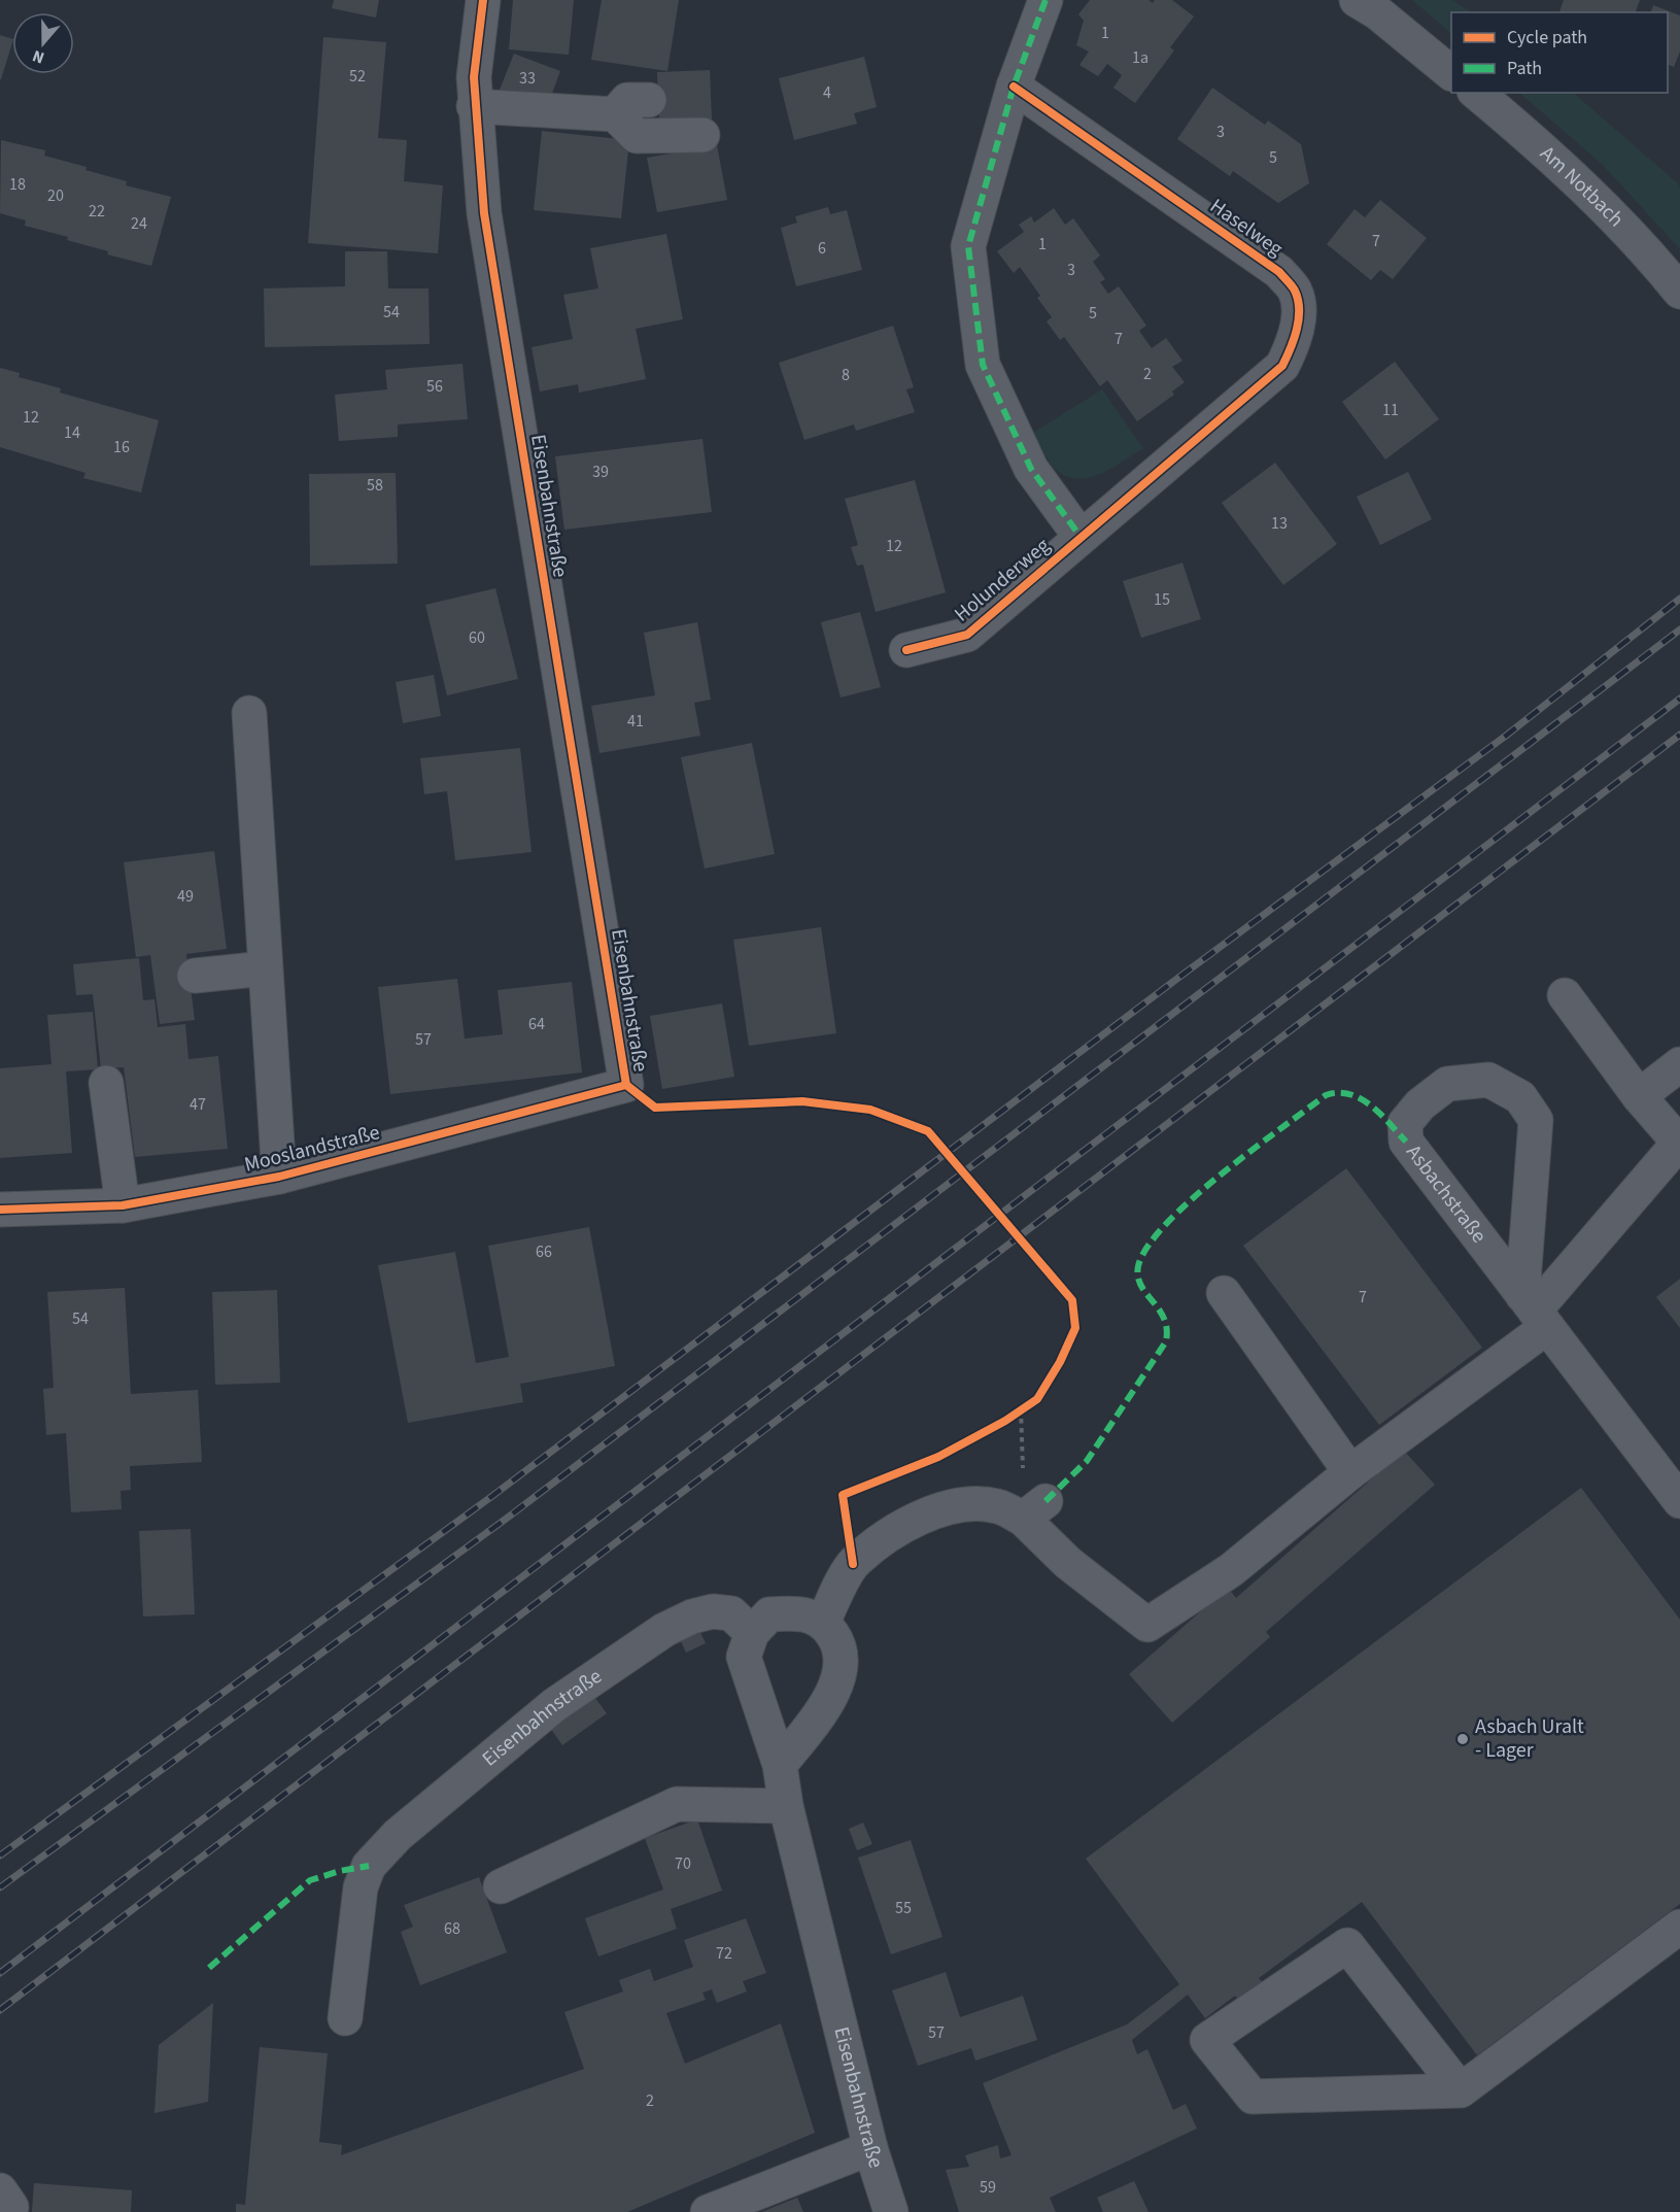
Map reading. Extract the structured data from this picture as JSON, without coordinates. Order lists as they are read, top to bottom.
{
  "streets": {
    "street": [
      "Am Notbach",
      "Haselweg",
      "Eisenbahnstraße",
      "Holunderweg",
      "Mooslandstraße",
      "Asbachstraße"
    ]
  },
  "crossings": [
    ["Haselweg", "Holunderweg"],
    ["Eisenbahnstraße", "Mooslandstraße"]
  ],
  "places": ["Asbach Uralt - Lager"],
  "house_numbers": [
    "1",
    "1a",
    "52",
    "33",
    "4",
    "3",
    "5",
    "18",
    "20",
    "22",
    "24",
    "7",
    "1",
    "6",
    "3",
    "54",
    "5",
    "7",
    "2",
    "8",
    "56",
    "11",
    "12",
    "14",
    "16",
    "39",
    "58",
    "13",
    "12",
    "15",
    "60",
    "41",
    "49",
    "64",
    "57",
    "47",
    "66",
    "7",
    "54",
    "70",
    "55",
    "68",
    "72",
    "57",
    "2",
    "59"
  ],
  "legend": ["Cycle path", "Path"],
  "north": "bottom"
}
